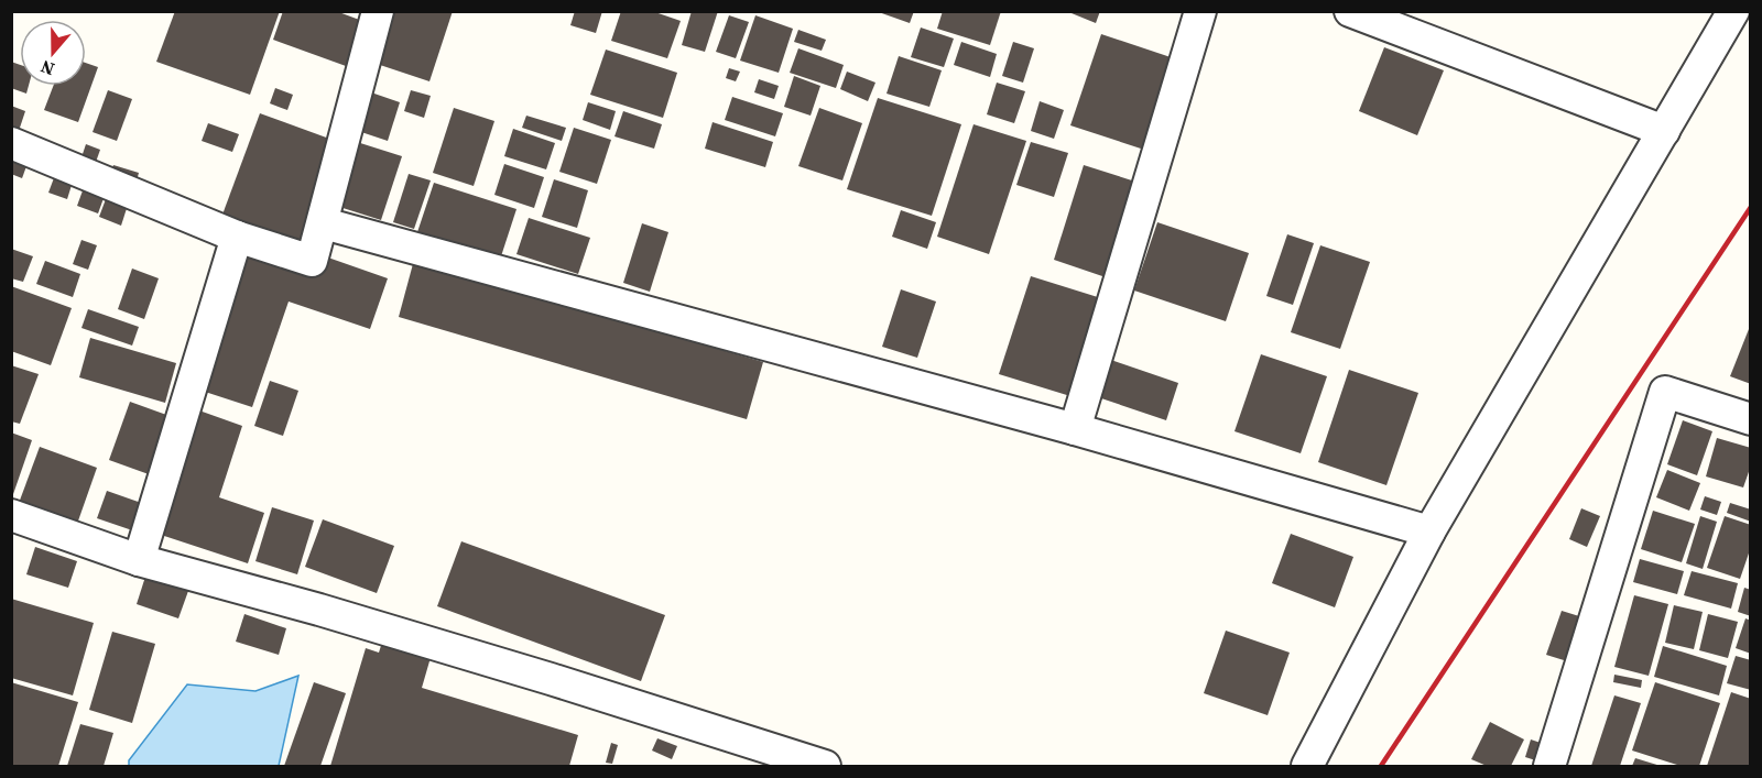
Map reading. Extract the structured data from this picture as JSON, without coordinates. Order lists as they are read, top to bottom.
{
  "north": "bottom"
}
